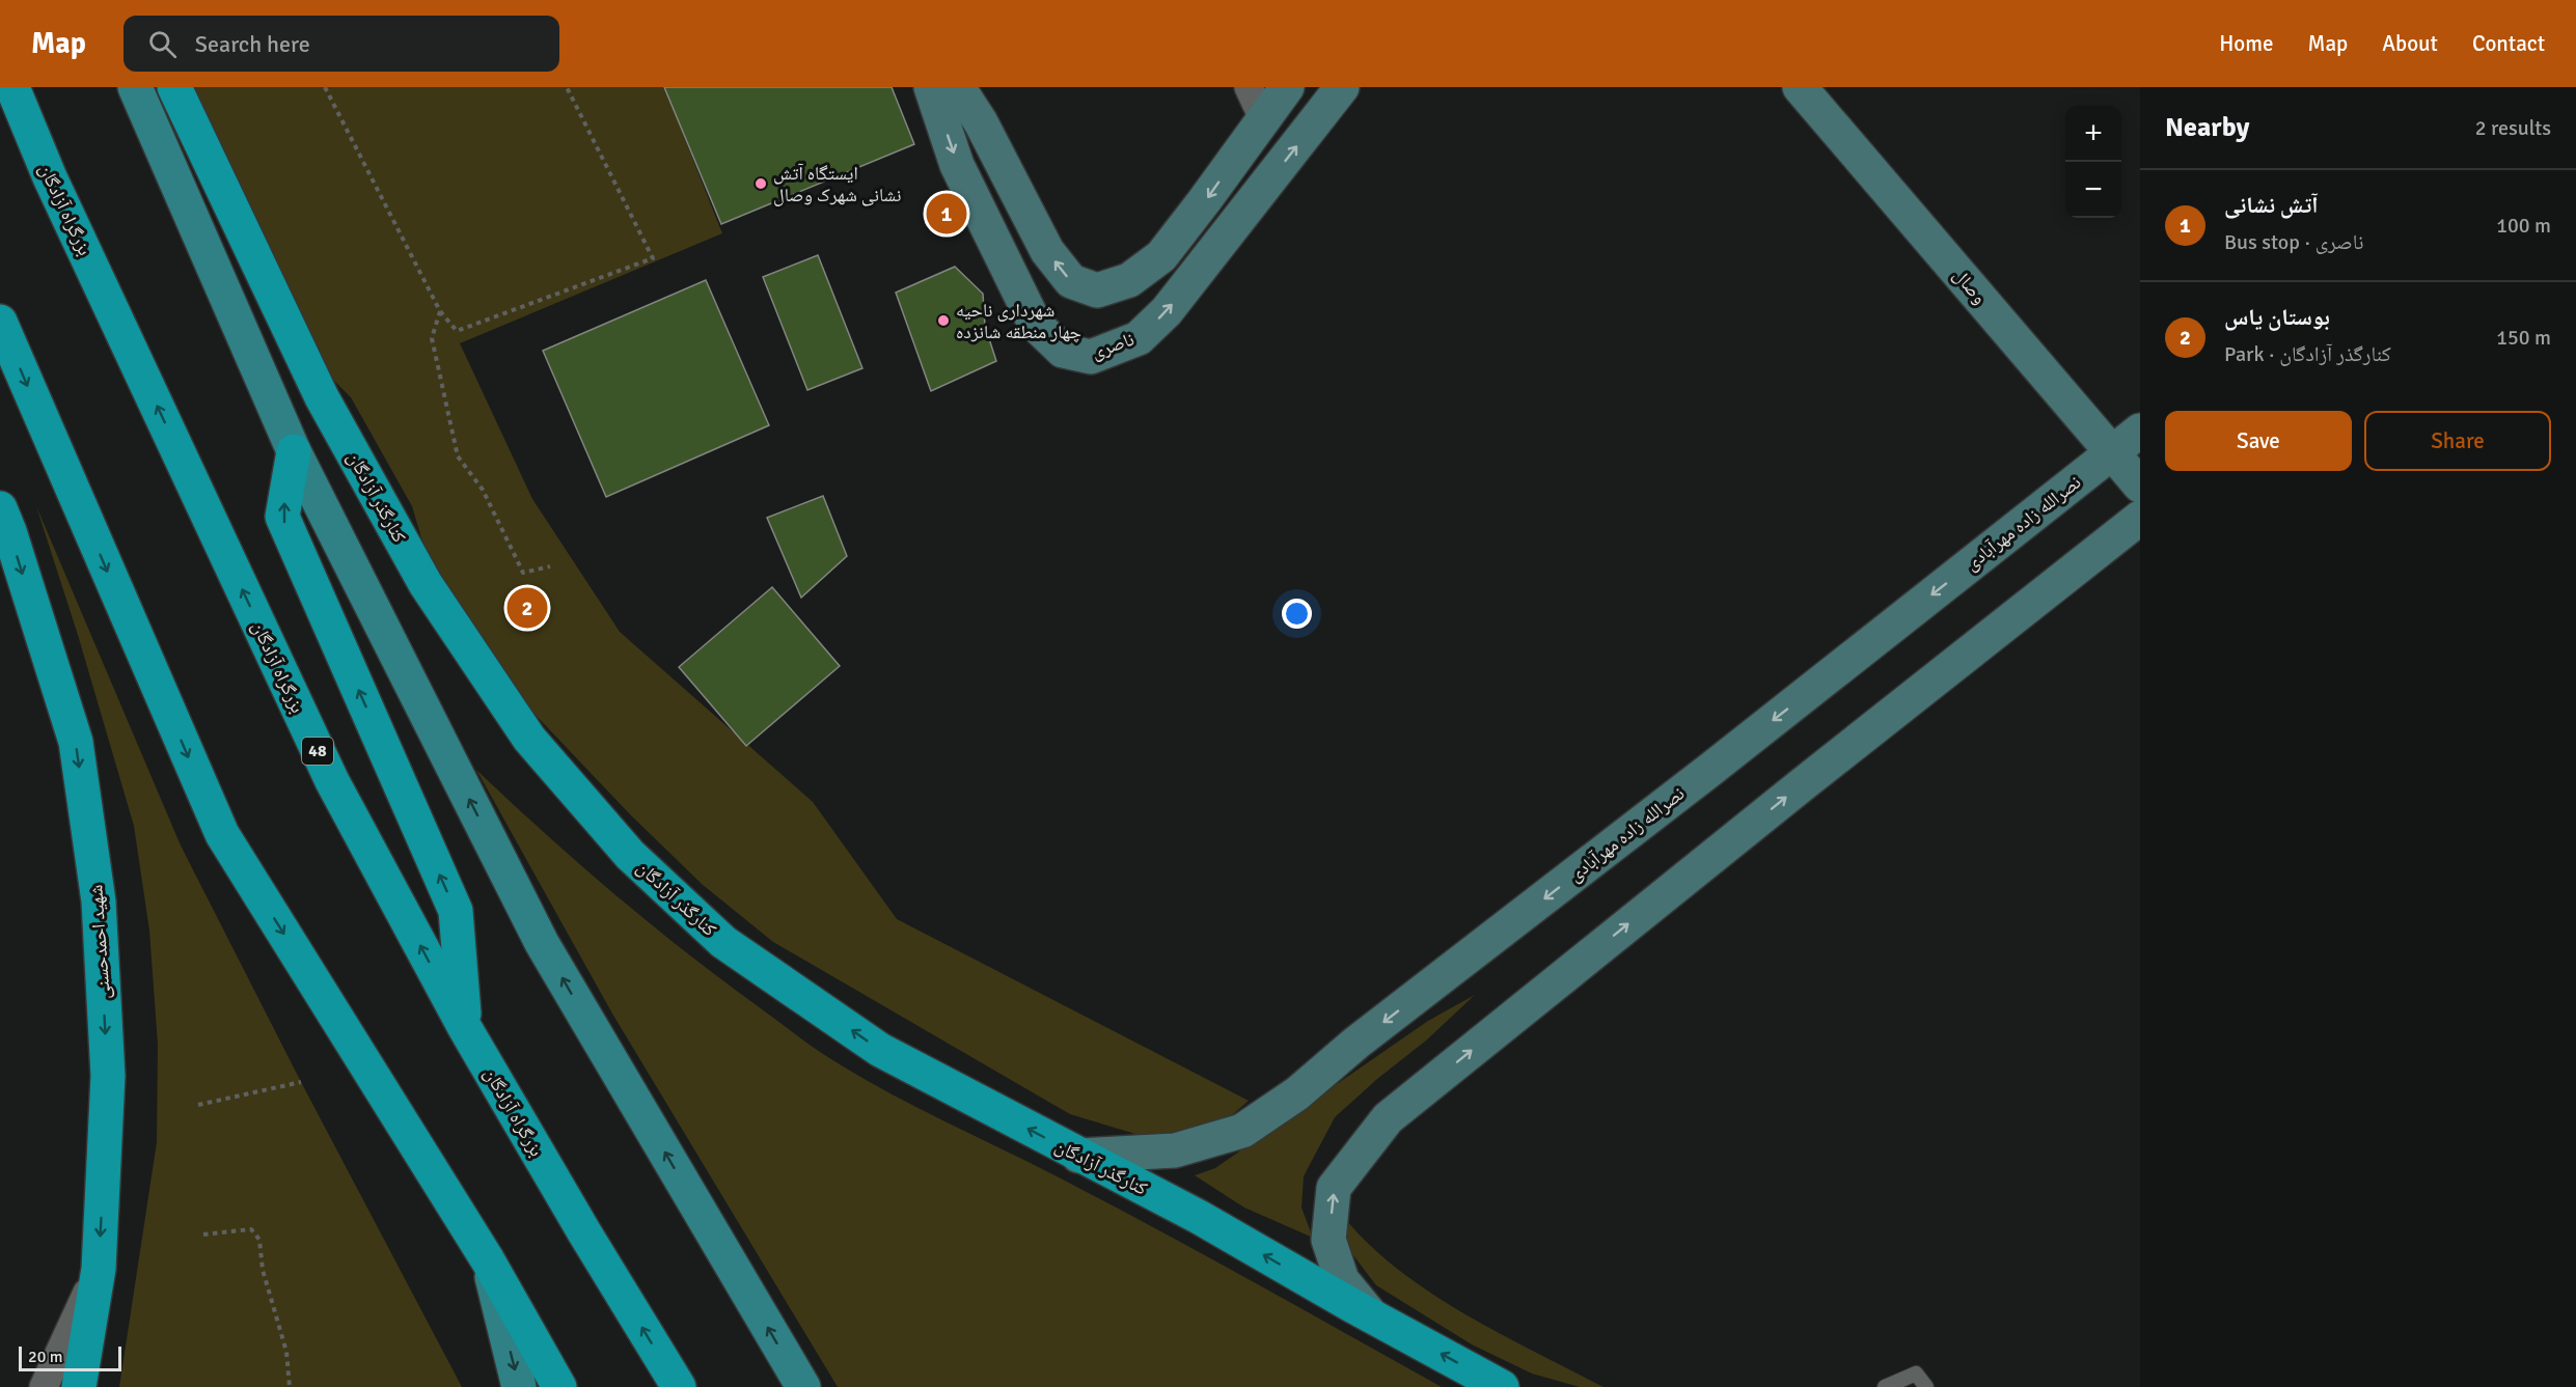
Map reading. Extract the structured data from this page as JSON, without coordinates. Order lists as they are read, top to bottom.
{
  "streets": {
    "highway": [
      "بزرگراه آزادگان",
      "کنارگذر آزادگان",
      "48",
      "شهید احمدحسنی"
    ],
    "street": ["وصال", "ناصری", "نصرالله زاده مهرآبادی"]
  },
  "crossings": [
    ["وصال", "نصرالله زاده مهرآبادی"],
    ["کنارگذر آزادگان", "نصرالله زاده مهرآبادی"]
  ],
  "one_way": ["کنارگذر آزادگان"],
  "places": ["ایستگاه آتش نشانی شهرک وصال", "شهرداری ناحیه چهار منطقه شانزده"],
  "scale_bar": "20 m",
  "page": {
    "header": "Map",
    "search": "Search here",
    "nav": [
      "Home",
      "Map",
      "About",
      "Contact"
    ],
    "heading": ["Nearby", "2 results"],
    "map_buttons": ["+", "−"],
    "list": [
      {
        "mark": "1",
        "name": "آتش نشانی",
        "note": "Bus stop · ناصری",
        "value": "100 m"
      },
      {
        "mark": "2",
        "name": "بوستان یاس",
        "note": "Park · کنارگذر آزادگان",
        "value": "150 m"
      }
    ],
    "pins": ["1", "2"],
    "buttons": ["Save", "Share"],
    "scale": "20 m"
  }
}
